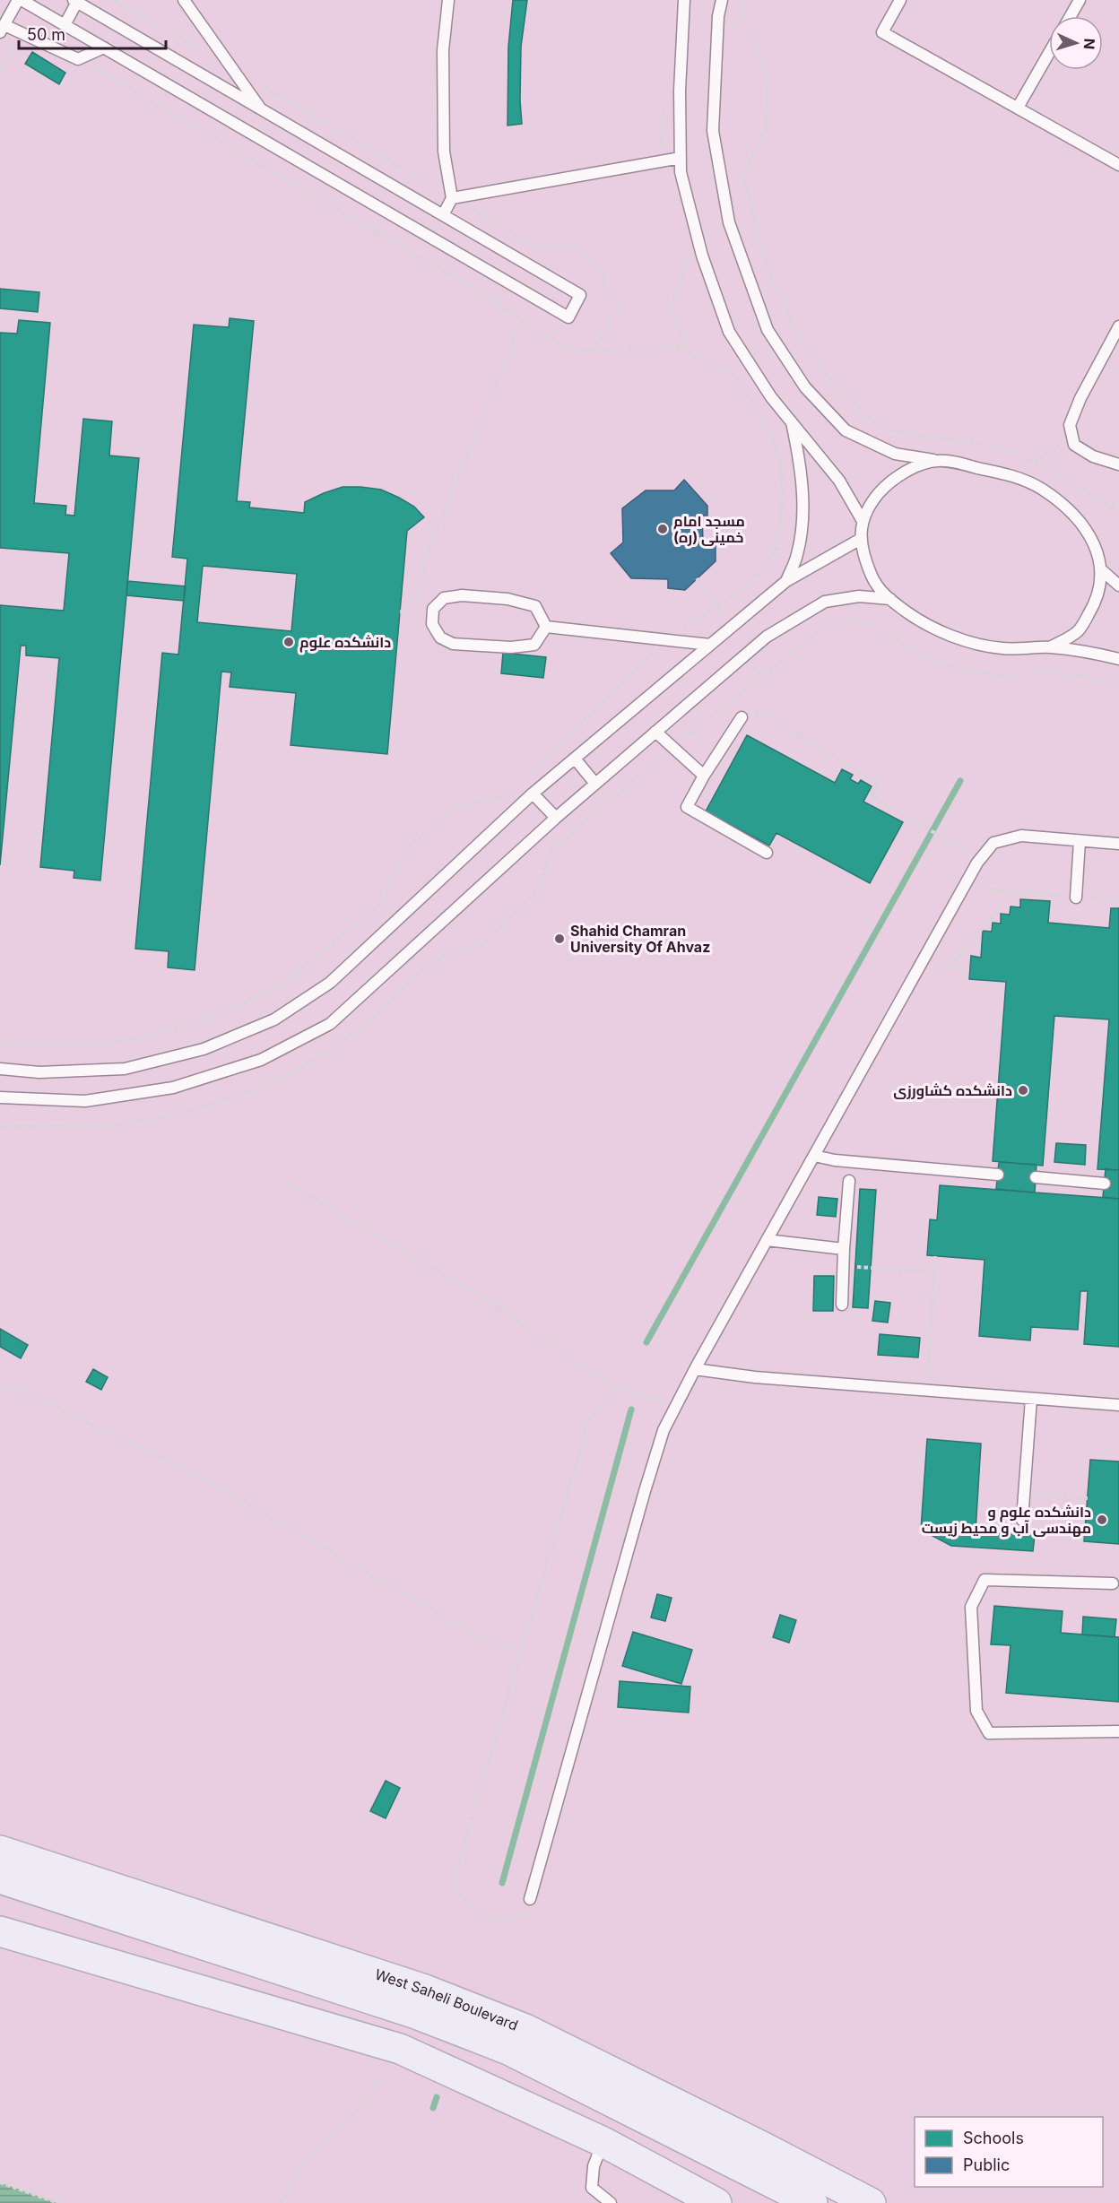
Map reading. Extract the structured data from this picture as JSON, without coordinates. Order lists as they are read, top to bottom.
{
  "streets": {
    "main road": ["West Saheli Boulevard"]
  },
  "places": [
    "مسجد امام خمینی (ره)",
    "دانشکده علوم",
    "Shahid Chamran University Of Ahvaz",
    "دانشکده کشاورزی",
    "دانشکده علوم و مهندسی آب و محیط زیست"
  ],
  "legend": ["Schools", "Public"],
  "scale_bar": "50 m",
  "north": "right"
}
